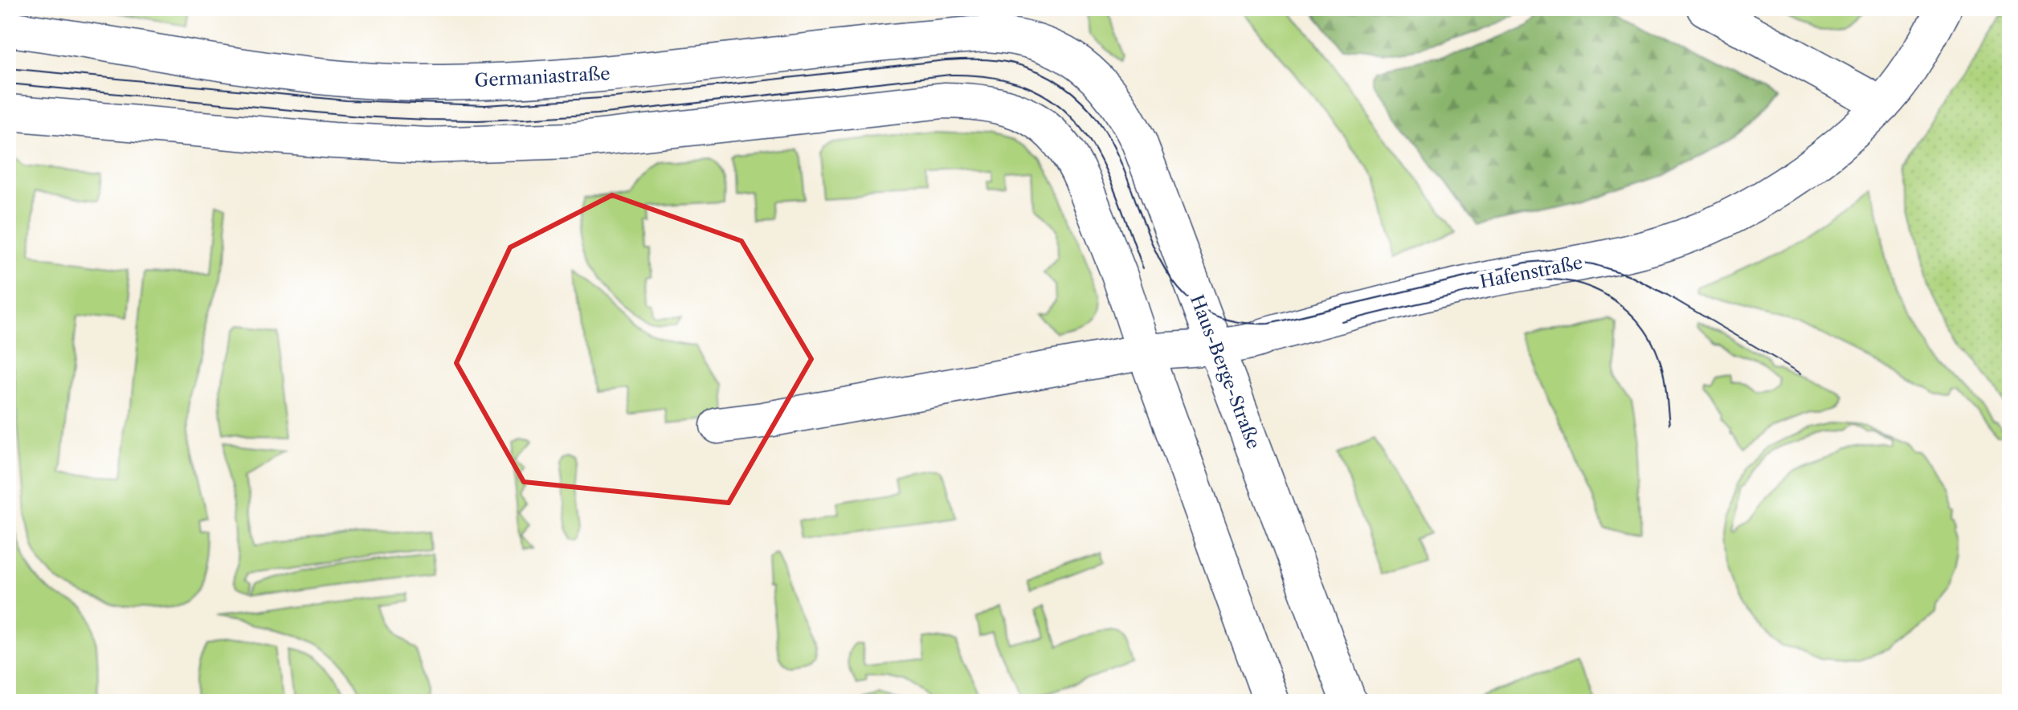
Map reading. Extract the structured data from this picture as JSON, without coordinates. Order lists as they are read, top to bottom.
{
  "streets": {
    "main road": ["Germaniastraße", "Hafenstraße", "Haus-Berge-Straße"]
  },
  "crossings": [
    ["Germaniastraße", "Haus-Berge-Straße"],
    ["Hafenstraße", "Haus-Berge-Straße"]
  ]
}
